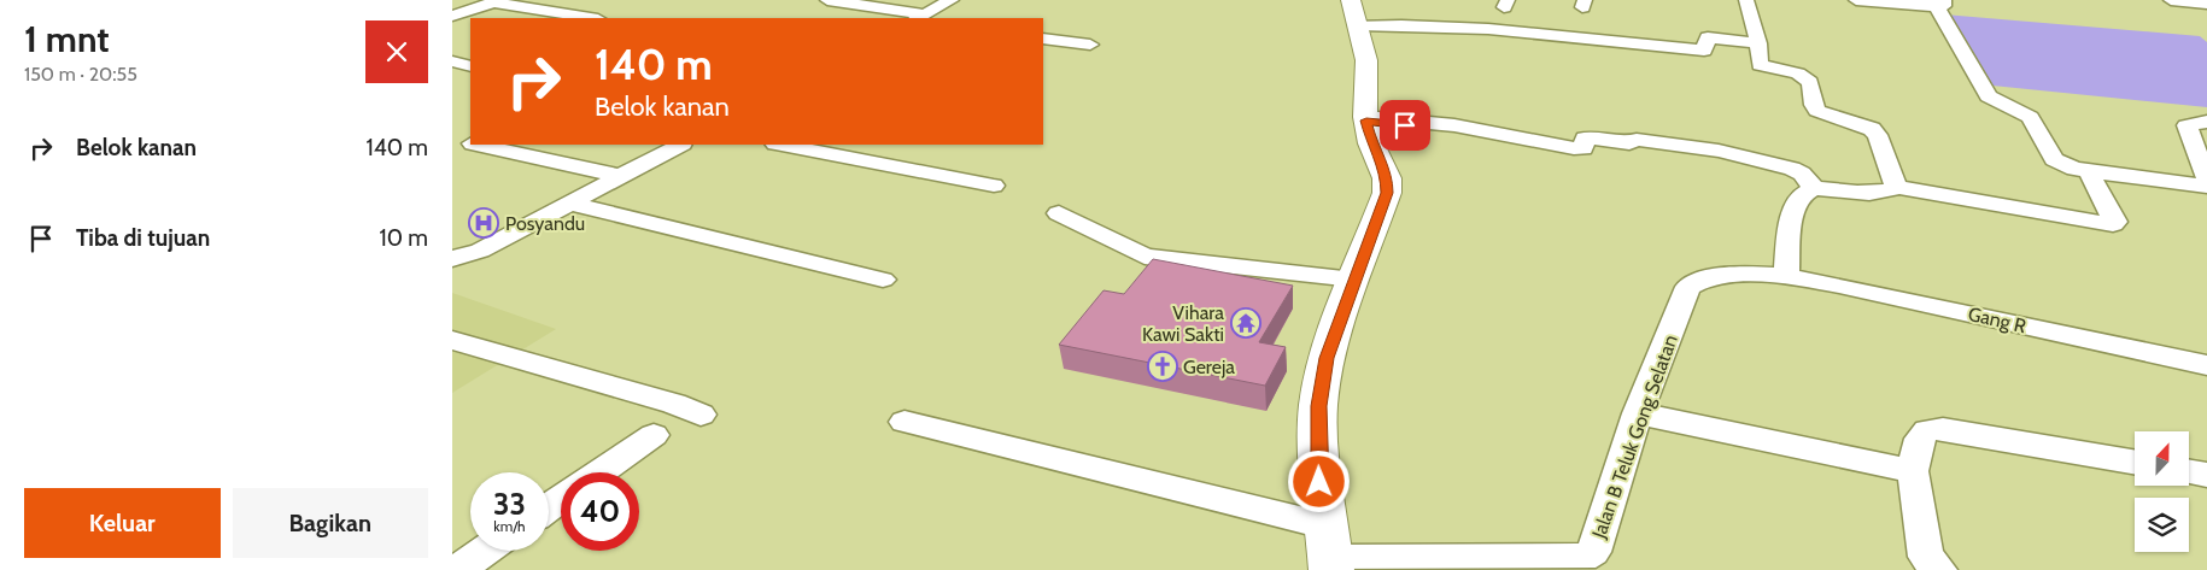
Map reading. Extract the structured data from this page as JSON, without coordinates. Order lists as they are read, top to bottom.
{
  "streets": {
    "street": ["Gang R", "Jalan B Teluk Gong Selatan"]
  },
  "crossings": [
    ["Gang R", "Jalan B Teluk Gong Selatan"]
  ],
  "places": {
    "hospital": ["Posyandu"],
    "temple": ["Vihara Kawi Sakti"],
    "church": ["Gereja"]
  },
  "north": "top",
  "page": {
    "heading": ["1 mnt", "150 m · 20:55"],
    "turn": ["140 m", "Belok kanan"],
    "list": [
      {
        "name": "Belok kanan",
        "value": "140 m"
      },
      {
        "name": "Tiba di tujuan",
        "value": "10 m"
      }
    ],
    "speed": "33 km/h",
    "limit": "40",
    "buttons": ["Keluar", "Bagikan"]
  }
}
